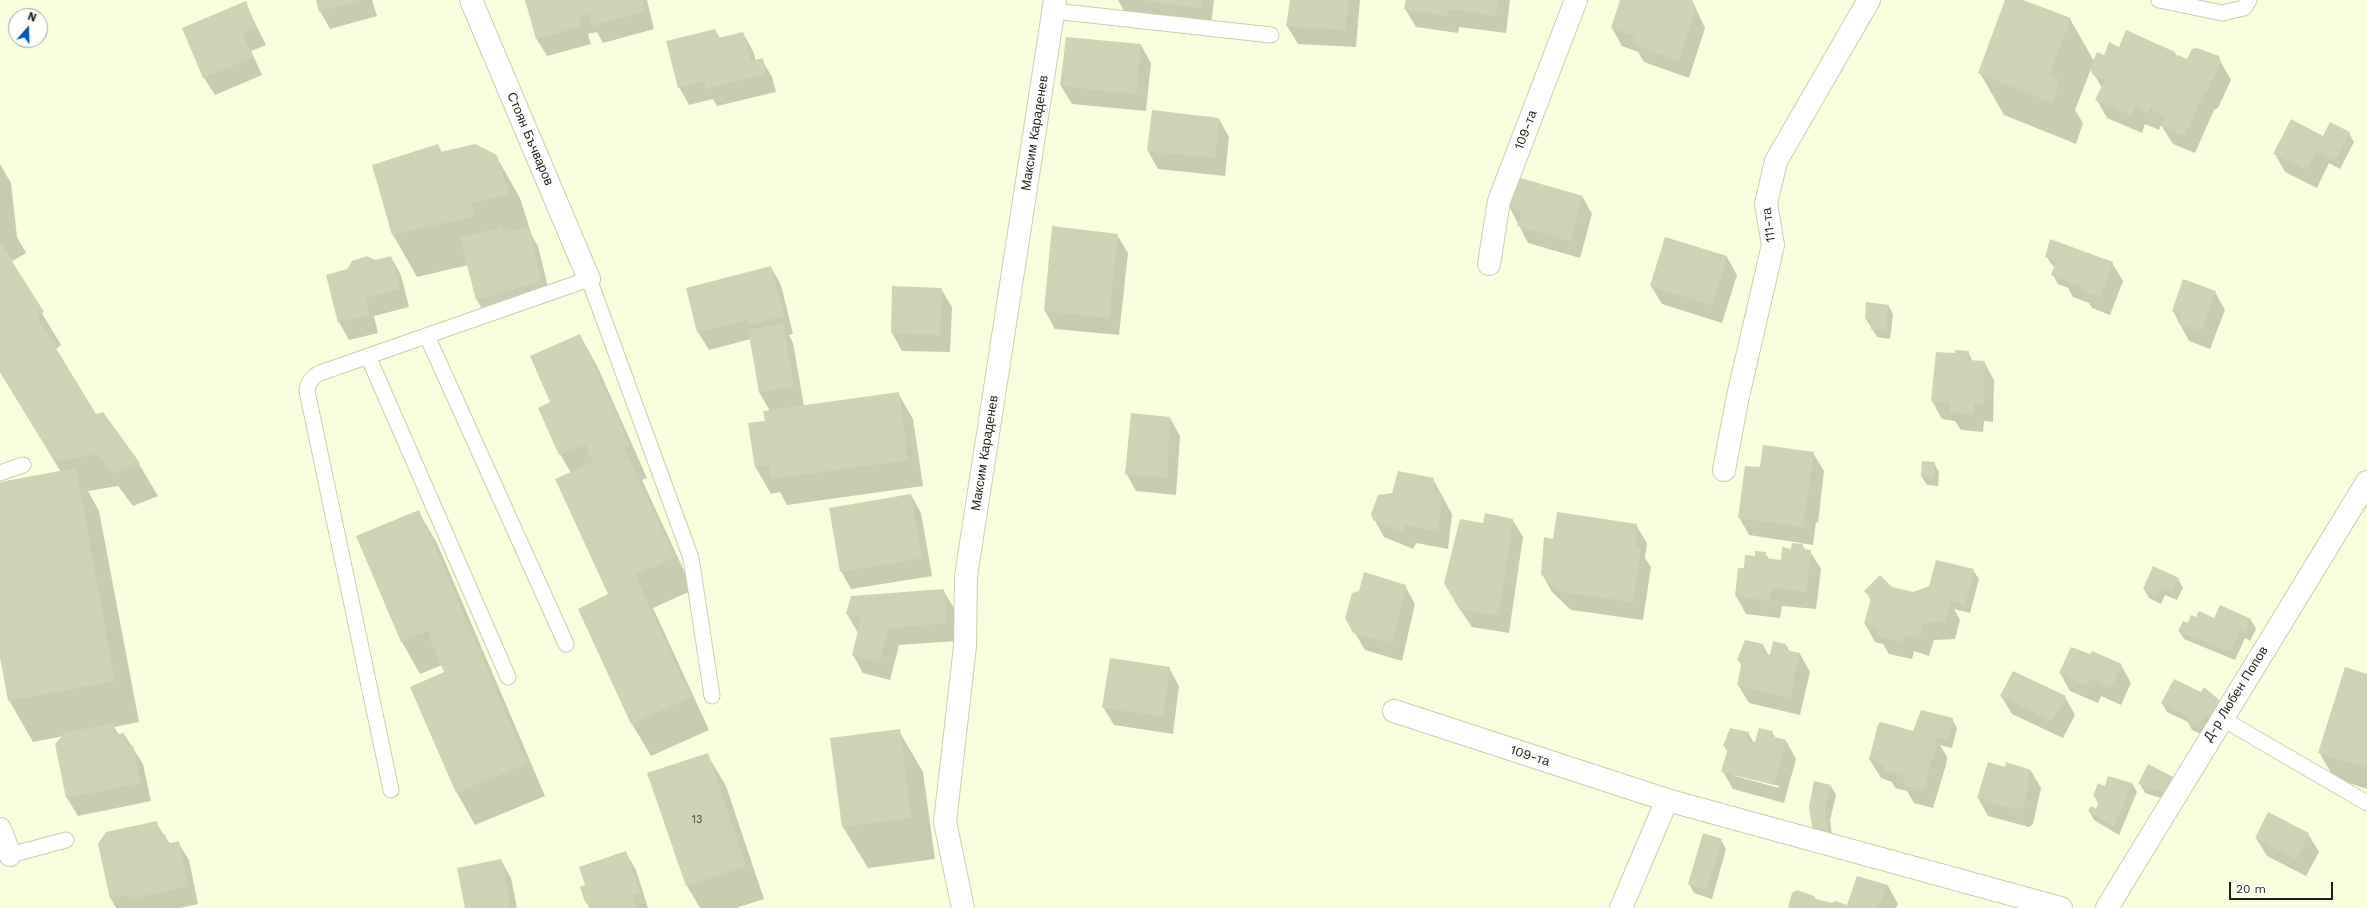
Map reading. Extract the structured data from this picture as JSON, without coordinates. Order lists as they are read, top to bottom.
{
  "streets": {
    "street": [
      "109-та",
      "Максим Караденев",
      "Стоян Бъчваров",
      "111-та",
      "Д-р Любен Попов"
    ]
  },
  "house_numbers": ["13"],
  "scale_bar": "20 m",
  "north": "top"
}
